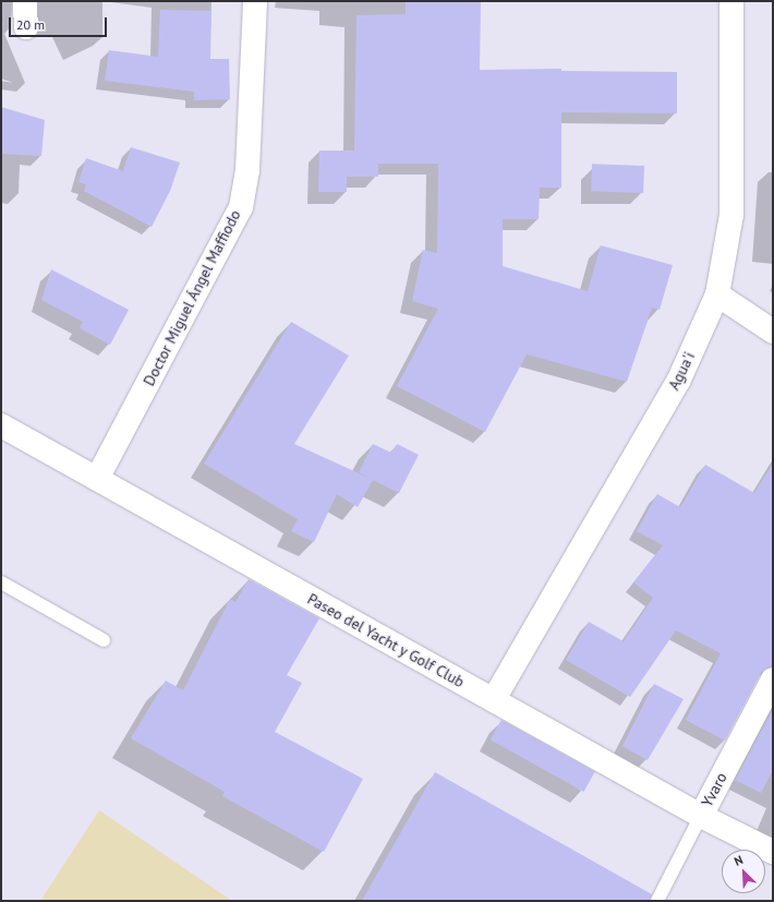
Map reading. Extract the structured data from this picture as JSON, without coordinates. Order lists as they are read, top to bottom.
{
  "streets": {
    "street": [
      "Doctor Miguel Ángel Maffiodo",
      "Agua'i",
      "Paseo del Yacht y Golf Club",
      "Yvaro"
    ]
  },
  "crossings": [
    ["Doctor Miguel Ángel Maffiodo", "Paseo del Yacht y Golf Club"],
    ["Agua'i", "Paseo del Yacht y Golf Club"],
    ["Paseo del Yacht y Golf Club", "Yvaro"]
  ],
  "scale_bar": "20 m",
  "north": "top left"
}
